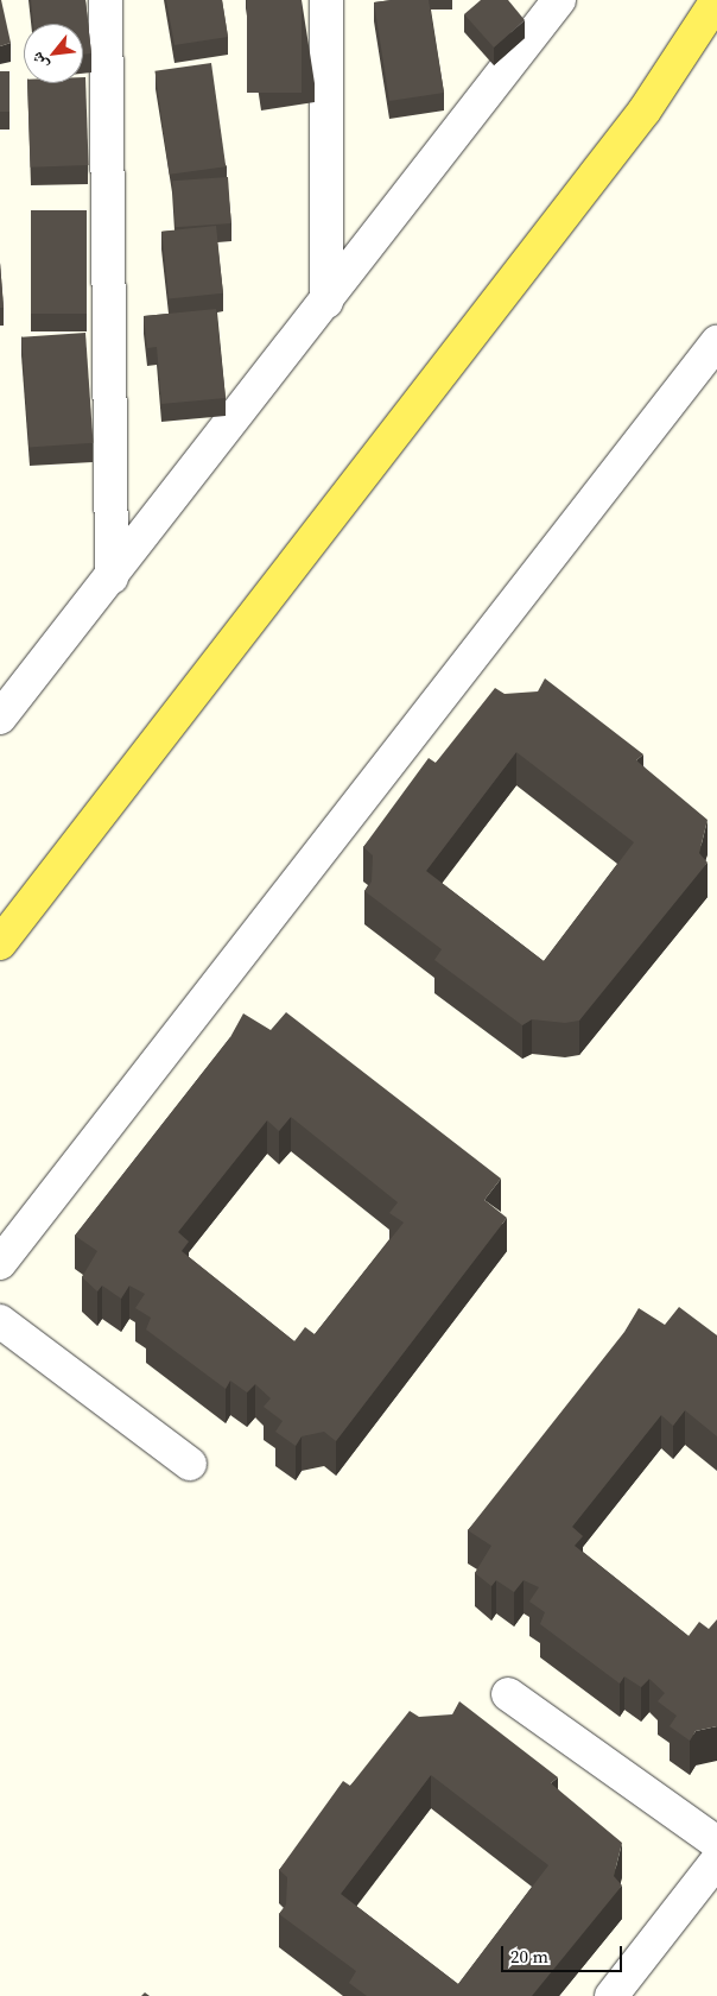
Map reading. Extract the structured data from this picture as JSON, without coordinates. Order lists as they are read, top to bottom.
{
  "scale_bar": "20 m",
  "north": "bottom left"
}
